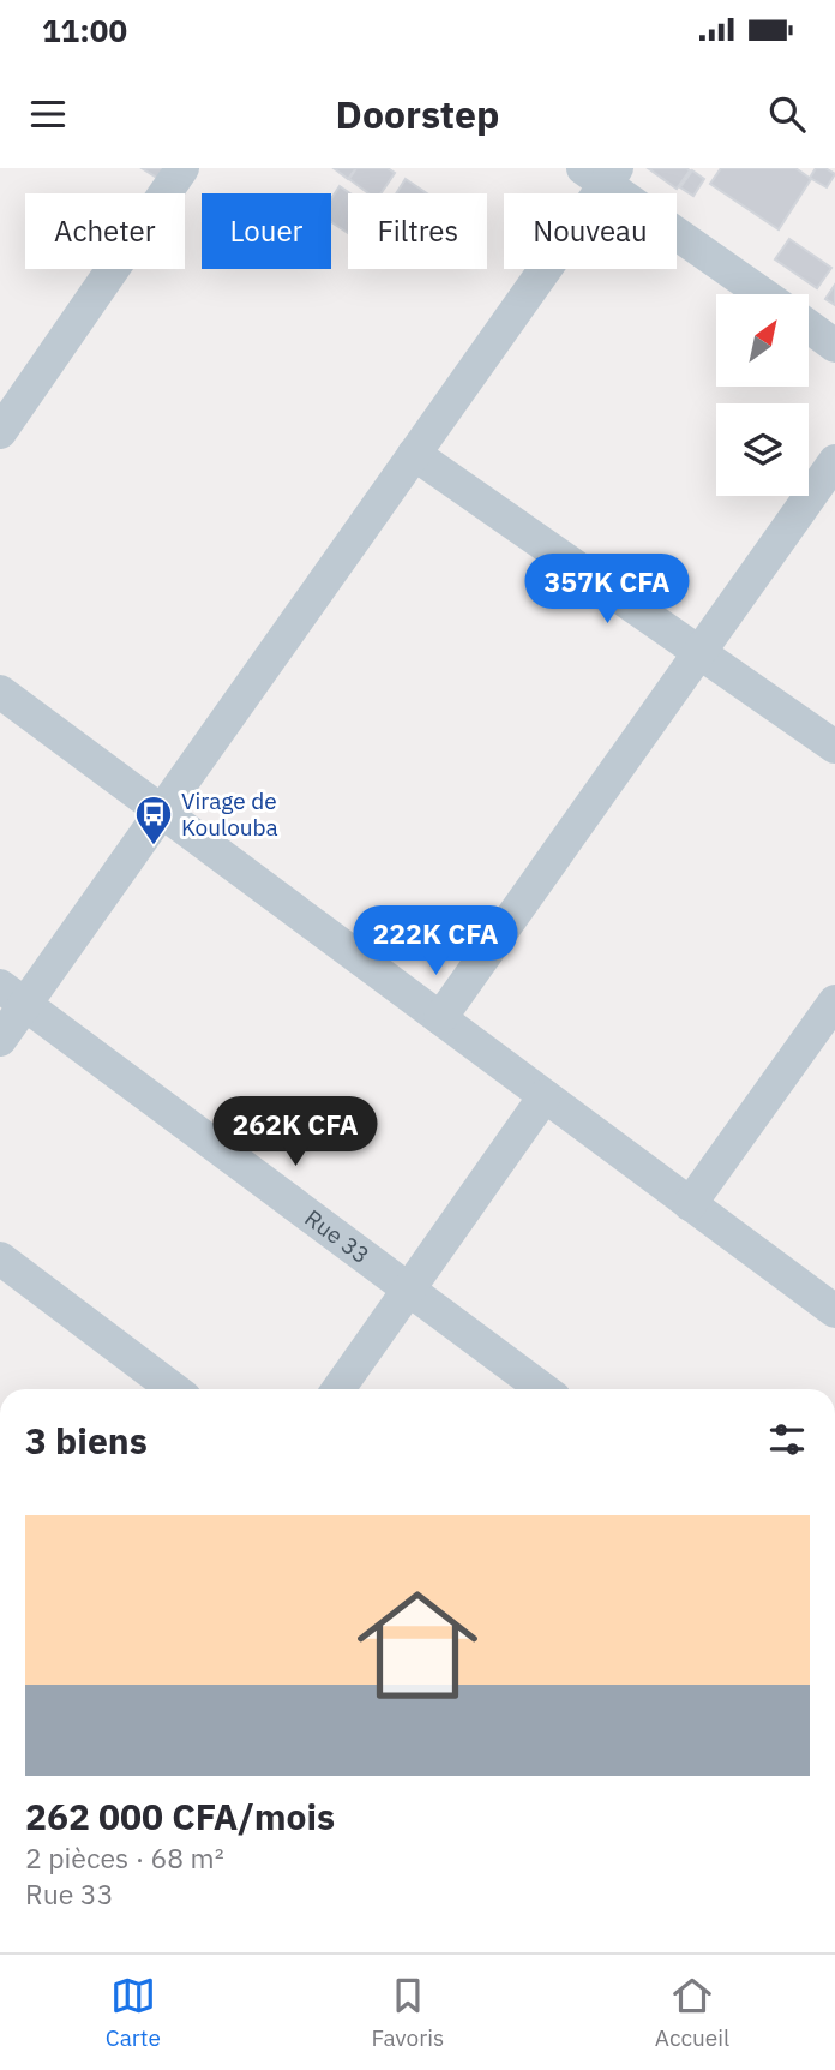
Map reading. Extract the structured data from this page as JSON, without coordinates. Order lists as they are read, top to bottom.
{
  "streets": {
    "street": ["Rue 33"]
  },
  "places": {
    "bus stop": ["Virage de Koulouba"]
  },
  "north": "top right",
  "page": {
    "status": "11:00",
    "header": "Doorstep",
    "chip": [
      "Acheter",
      "Louer",
      "Filtres",
      "Nouveau"
    ],
    "price": ["357K CFA", "222K CFA", "262K CFA"],
    "heading": "3 biens",
    "list": [
      {
        "name": "262 000 CFA/mois",
        "note": "2 pièces · 68 m² · Rue 33"
      }
    ],
    "tabs": ["Carte", "Favoris", "Accueil"]
  }
}
